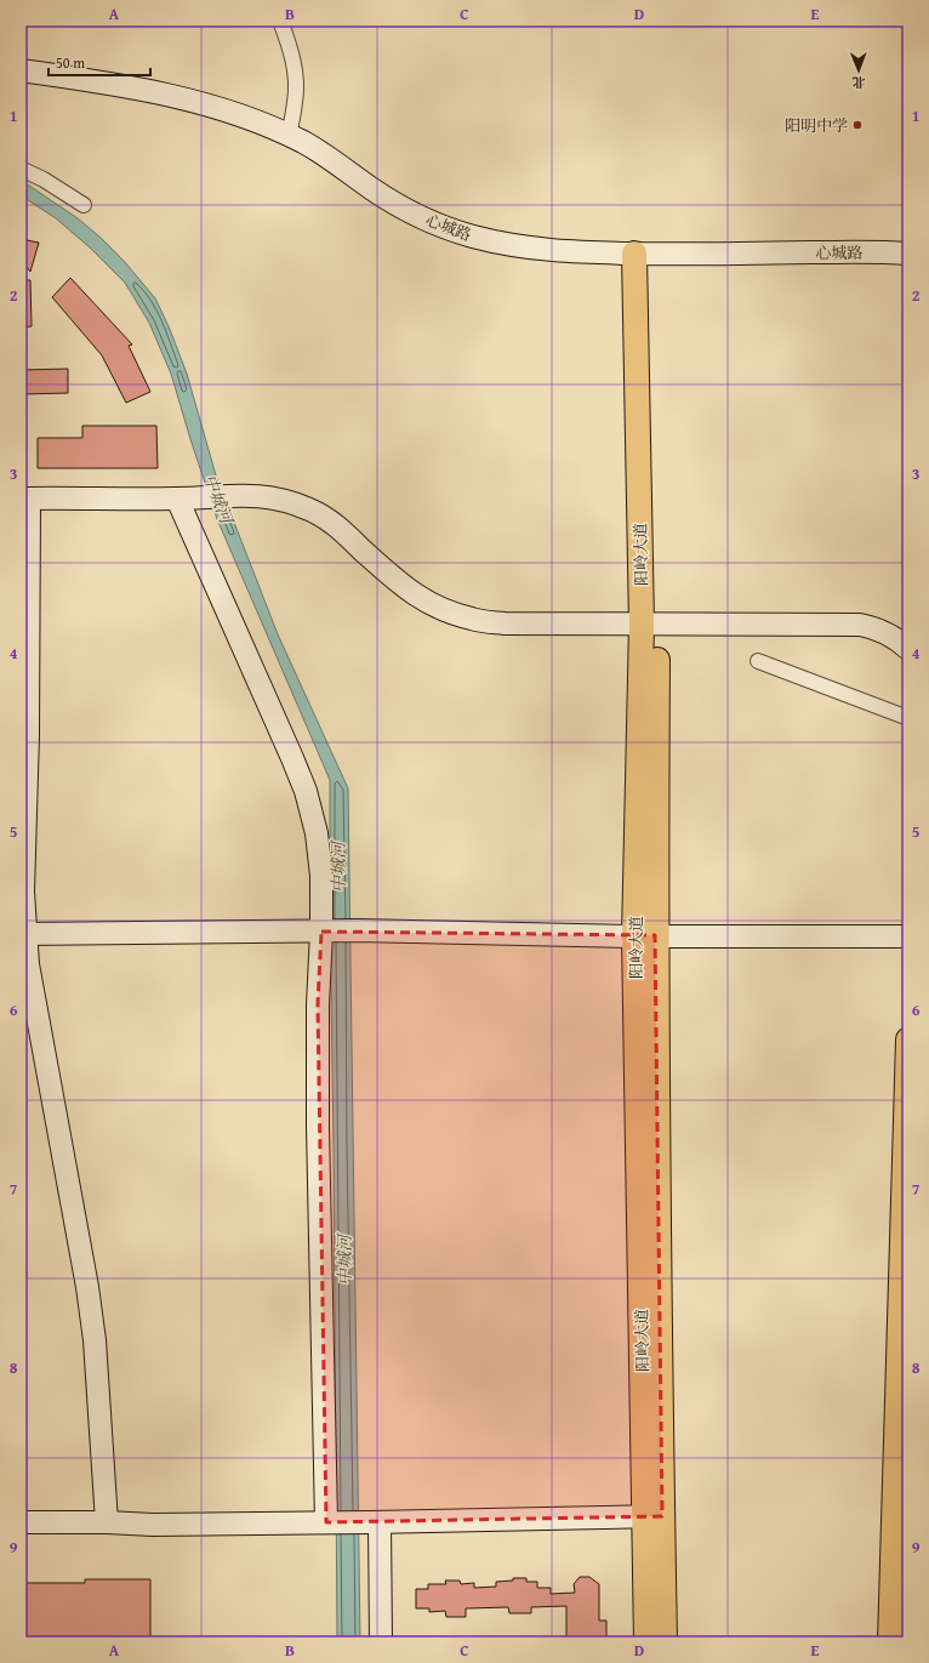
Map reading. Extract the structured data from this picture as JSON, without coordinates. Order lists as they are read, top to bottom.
{
  "streets": {
    "main road": ["阳岭大道"],
    "street": ["心城路"]
  },
  "crossings": [
    ["心城路", "阳岭大道"]
  ],
  "water": ["中城河"],
  "places": ["阳明中学"],
  "scale_bar": "50 m",
  "north": "bottom",
  "grid": {
    "columns": [
      "A",
      "B",
      "C",
      "D",
      "E"
    ],
    "rows": [
      "1",
      "2",
      "3",
      "4",
      "5",
      "6",
      "7",
      "8",
      "9"
    ]
  }
}
